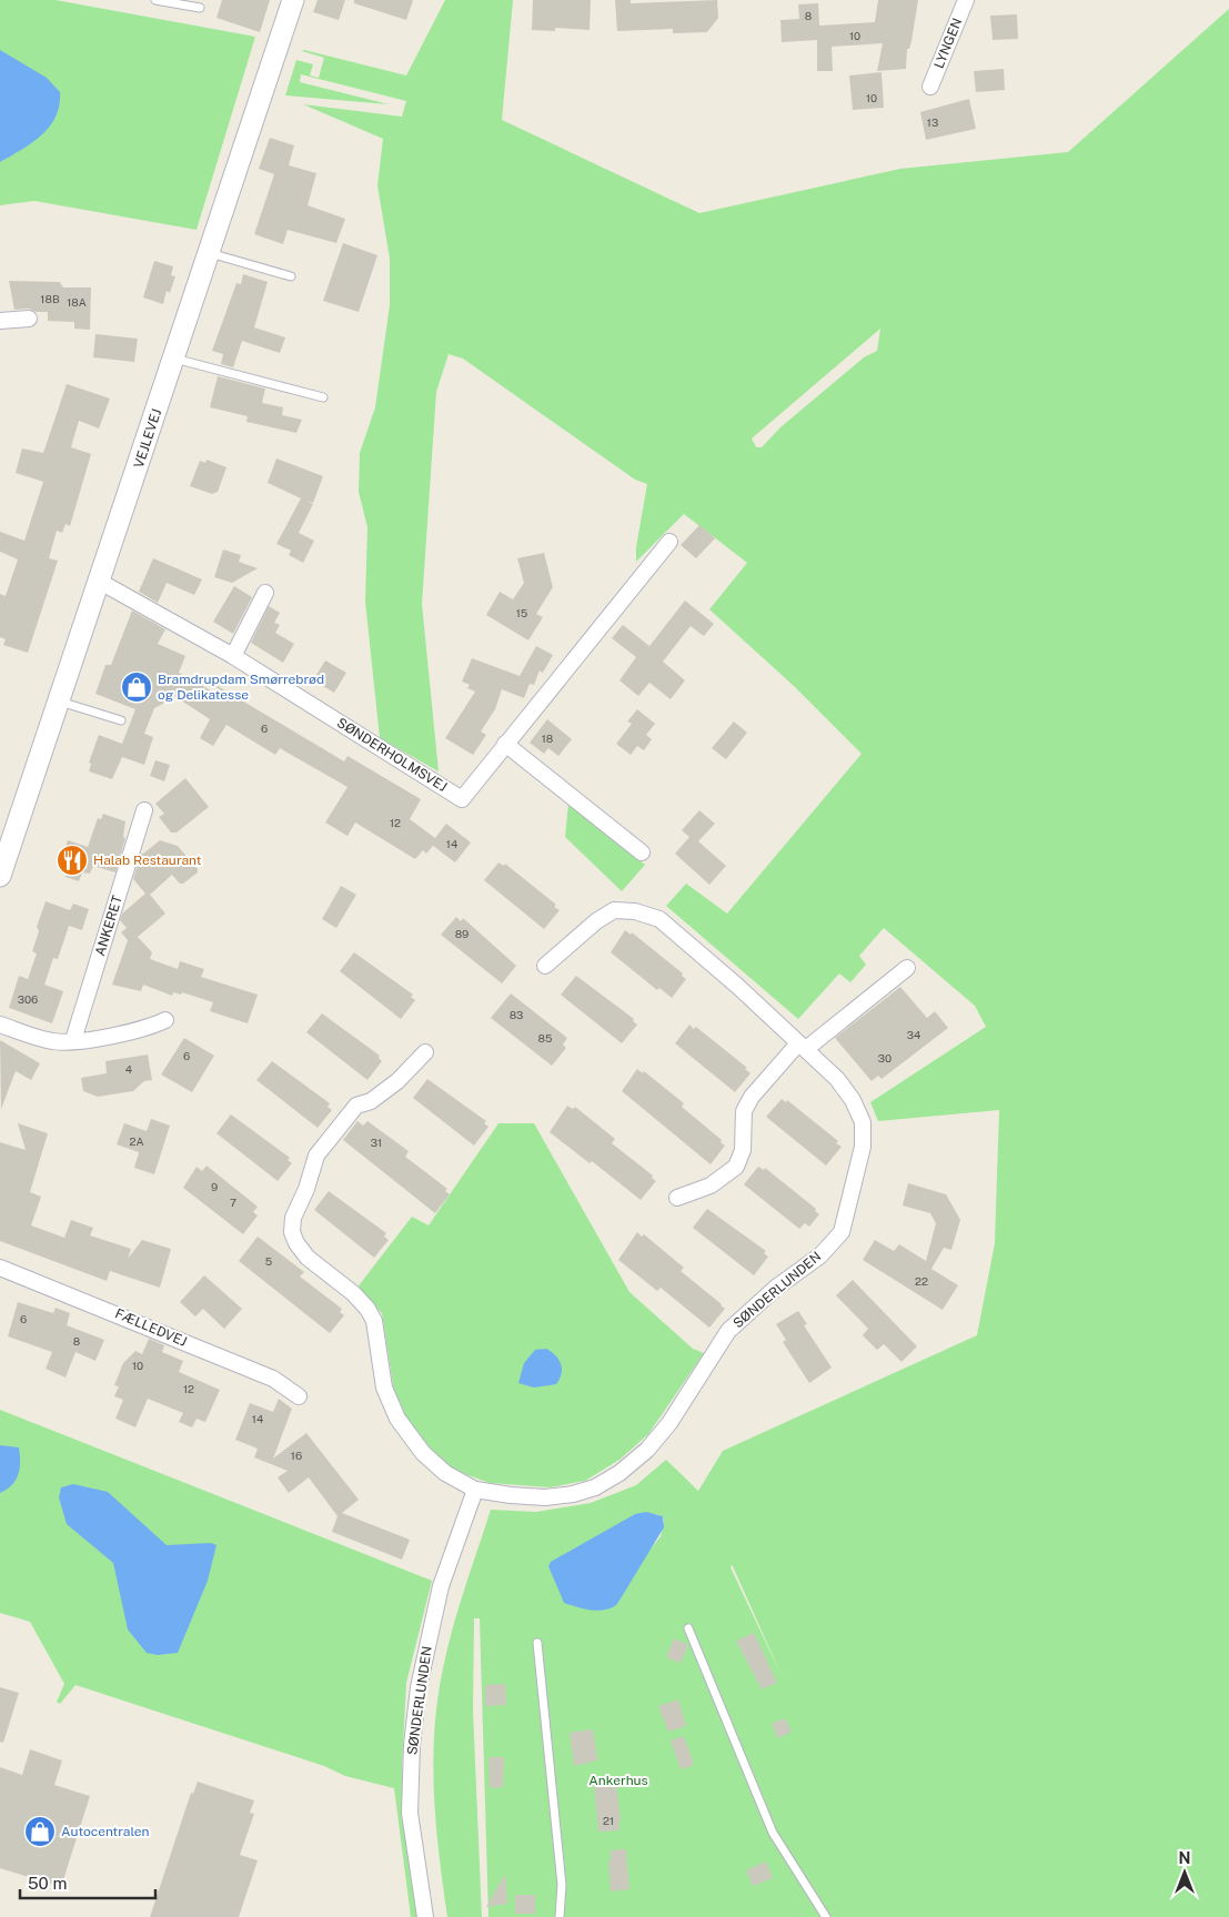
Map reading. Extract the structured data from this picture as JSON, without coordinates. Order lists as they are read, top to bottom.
{
  "streets": {
    "street": [
      "LYNGEN",
      "VEJLEVEJ",
      "SØNDERHOLMSVEJ",
      "ANKERET",
      "SØNDERLUNDEN",
      "FÆLLEDVEJ"
    ]
  },
  "crossings": [
    ["VEJLEVEJ", "SØNDERHOLMSVEJ"]
  ],
  "parks": ["Ankerhus"],
  "places": {
    "shop": ["Bramdrupdam Smørrebrød og Delikatesse", "Autocentralen"],
    "restaurant": ["Halab Restaurant"]
  },
  "house_numbers": [
    "8",
    "10",
    "10",
    "13",
    "18B",
    "18A",
    "15",
    "6",
    "18",
    "12",
    "14",
    "89",
    "306",
    "83",
    "34",
    "85",
    "6",
    "30",
    "4",
    "2A",
    "31",
    "9",
    "7",
    "5",
    "22",
    "6",
    "8",
    "10",
    "12",
    "14",
    "16",
    "21"
  ],
  "scale_bar": "50 m",
  "north": "top"
}
